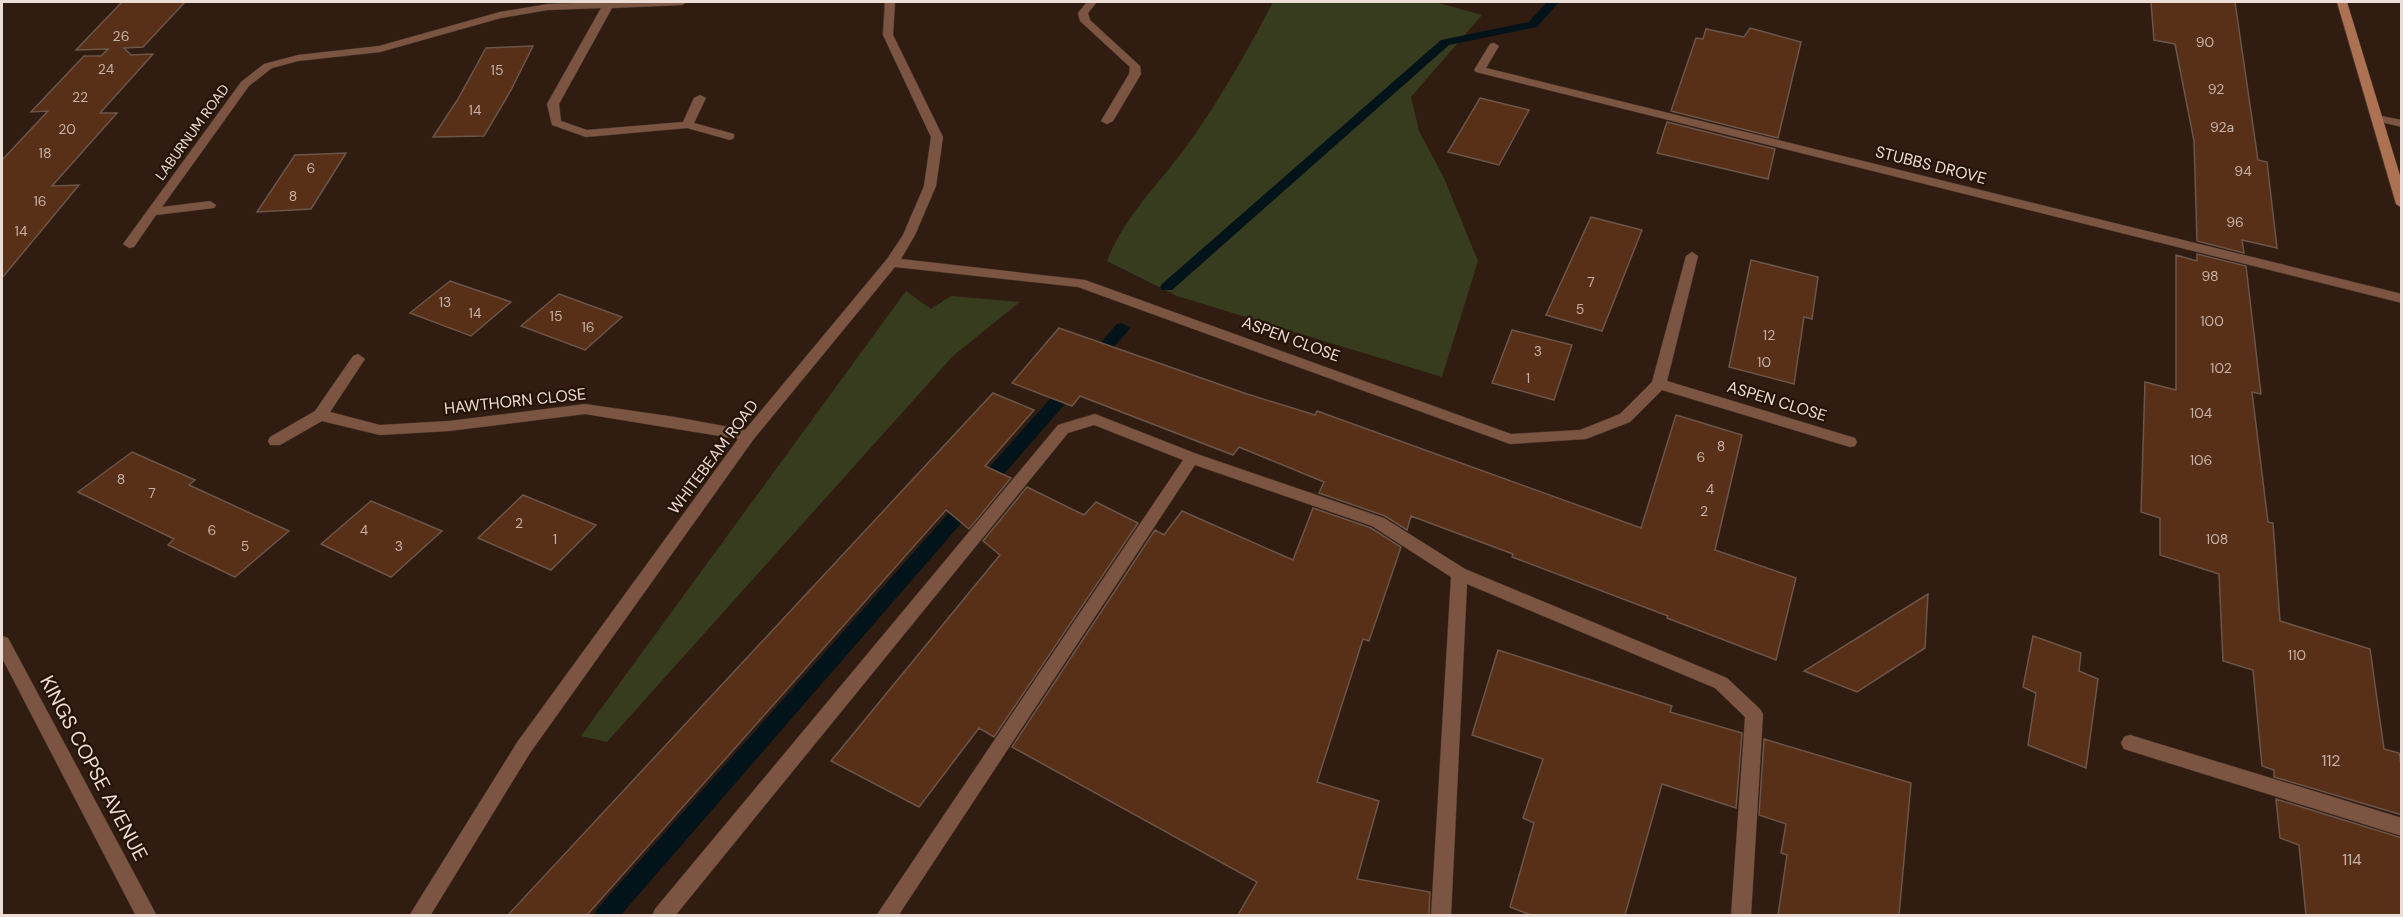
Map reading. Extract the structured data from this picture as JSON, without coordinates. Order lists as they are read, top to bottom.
{
  "streets": {
    "street": [
      "LABURNUM ROAD",
      "STUBBS DROVE",
      "ASPEN CLOSE",
      "HAWTHORN CLOSE",
      "WHITEBEAM ROAD",
      "KINGS COPSE AVENUE"
    ]
  },
  "crossings": [
    ["ASPEN CLOSE", "WHITEBEAM ROAD"],
    ["HAWTHORN CLOSE", "WHITEBEAM ROAD"]
  ],
  "house_numbers": [
    "26",
    "90",
    "24",
    "15",
    "92",
    "22",
    "14",
    "92a",
    "20",
    "18",
    "6",
    "94",
    "8",
    "16",
    "96",
    "14",
    "98",
    "7",
    "13",
    "5",
    "14",
    "15",
    "100",
    "16",
    "12",
    "3",
    "10",
    "102",
    "1",
    "104",
    "8",
    "6",
    "106",
    "8",
    "4",
    "7",
    "2",
    "2",
    "6",
    "4",
    "1",
    "108",
    "5",
    "3",
    "110",
    "112",
    "114"
  ]
}
